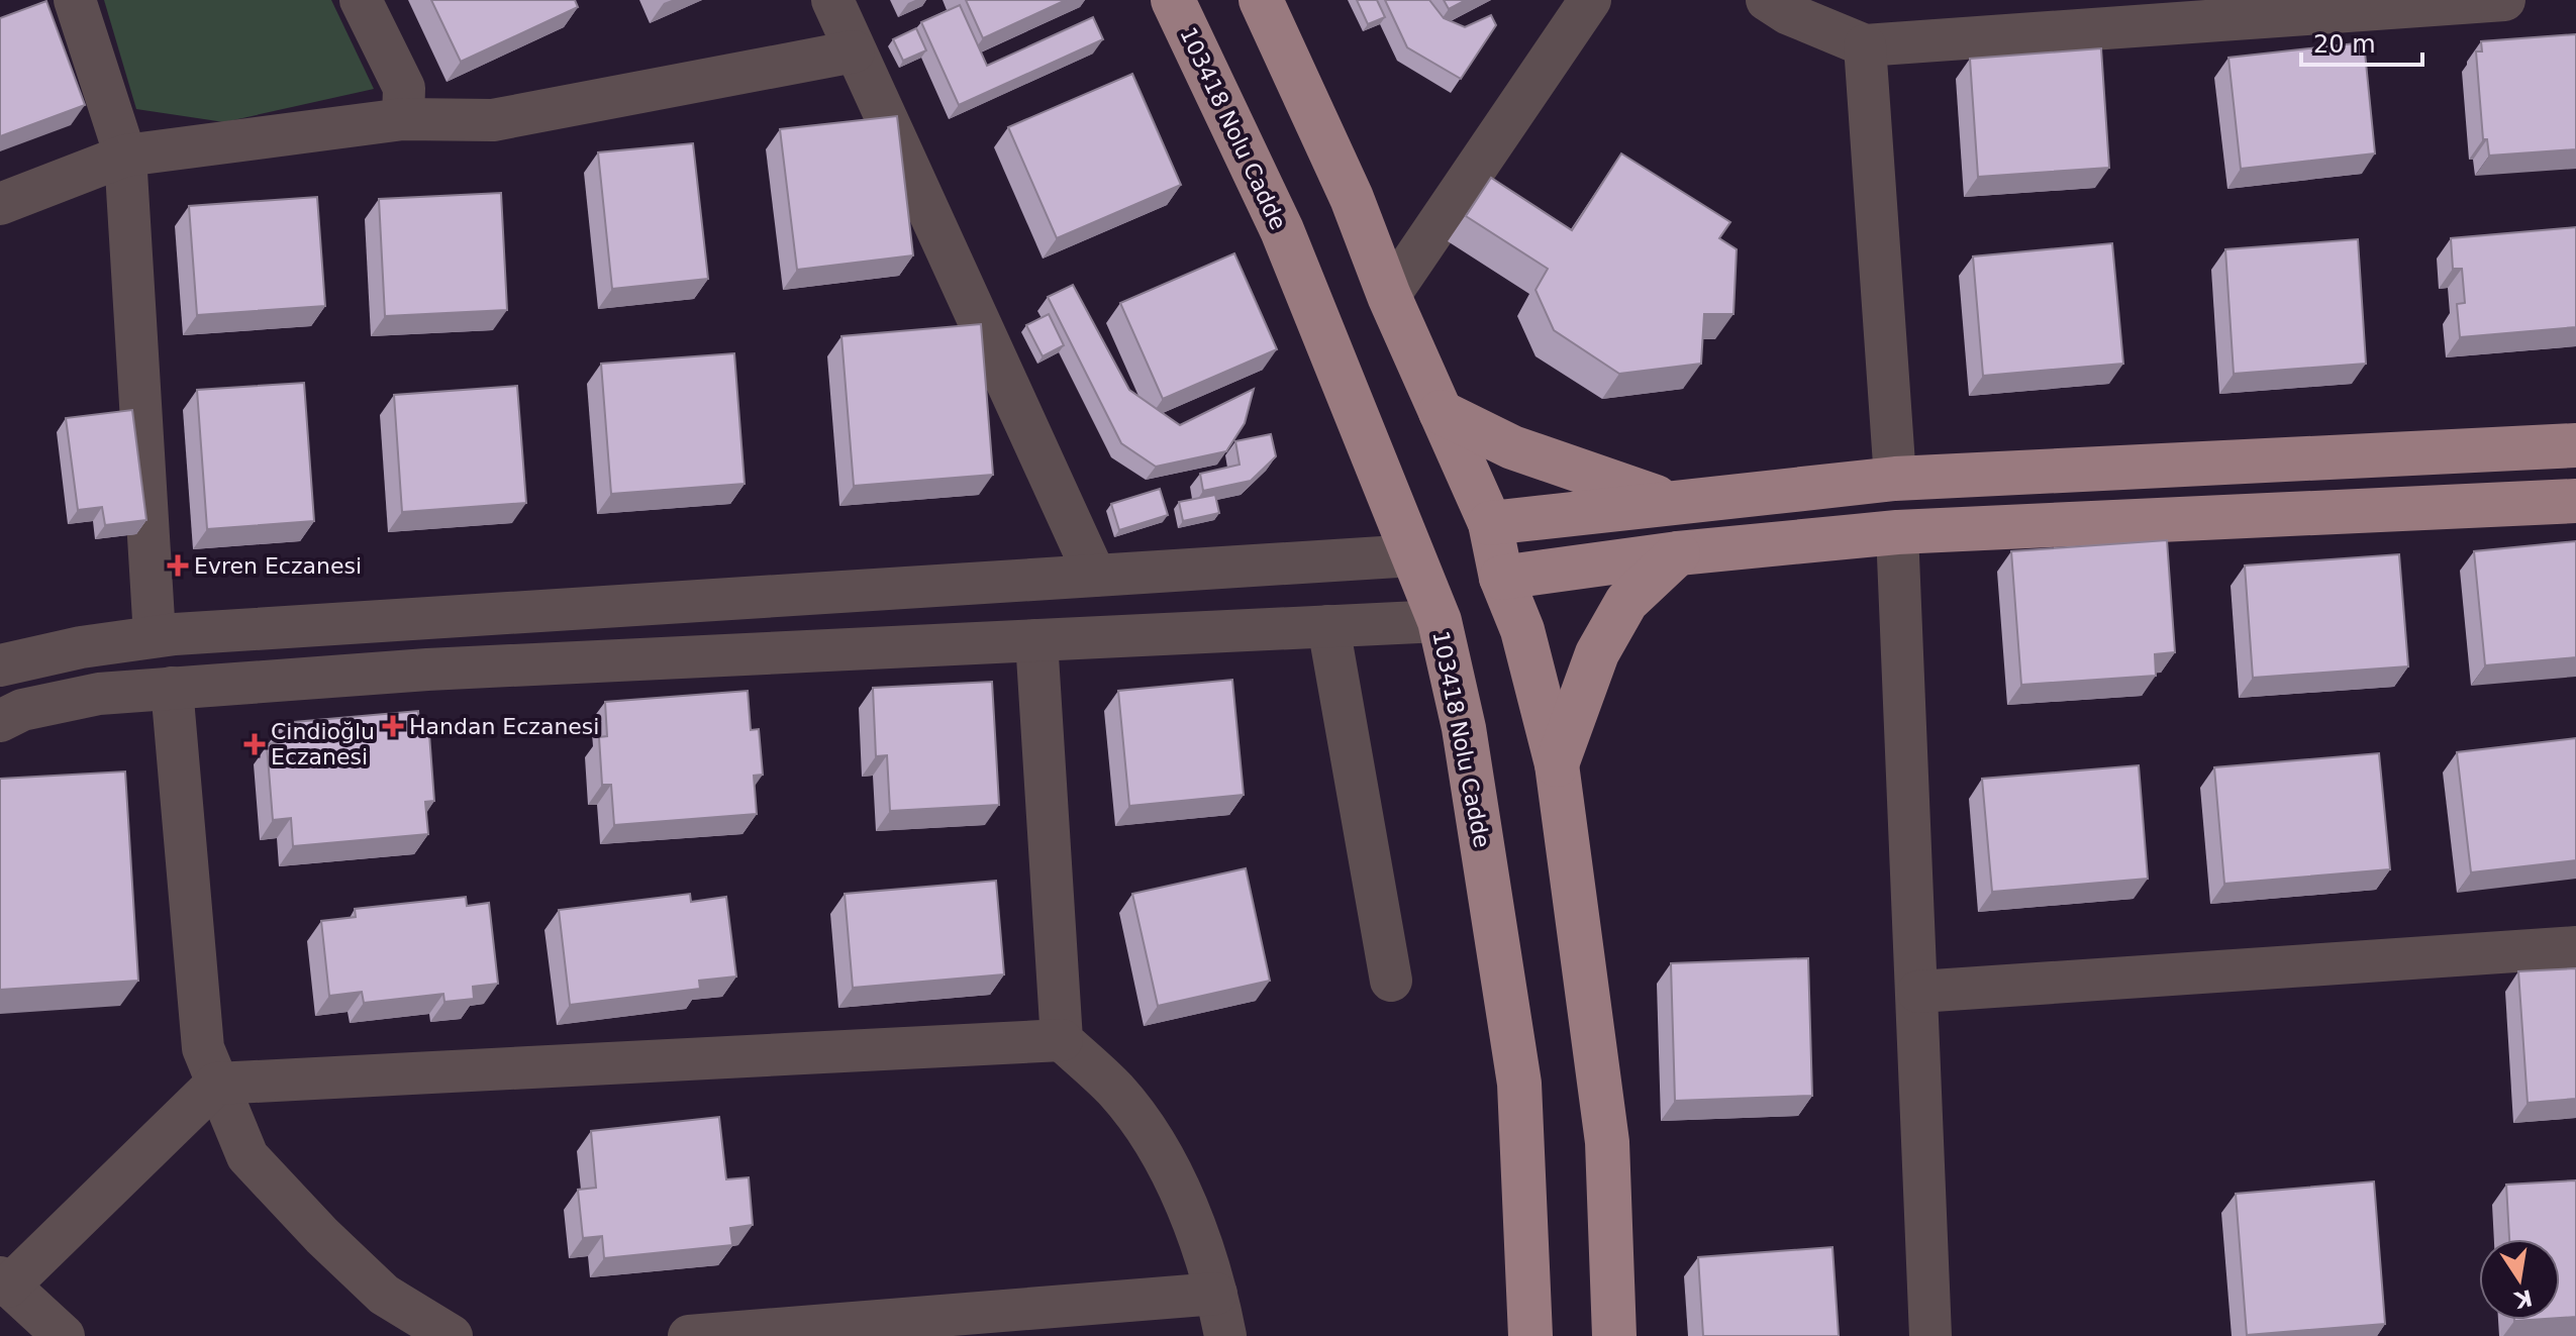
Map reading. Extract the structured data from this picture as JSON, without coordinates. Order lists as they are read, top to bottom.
{
  "streets": {
    "main road": ["103418 Nolu Cadde"]
  },
  "places": {
    "health": ["Evren Eczanesi", "Handan Eczanesi", "Cindioğlu Eczanesi"]
  },
  "scale_bar": "20 m",
  "north": "bottom"
}
